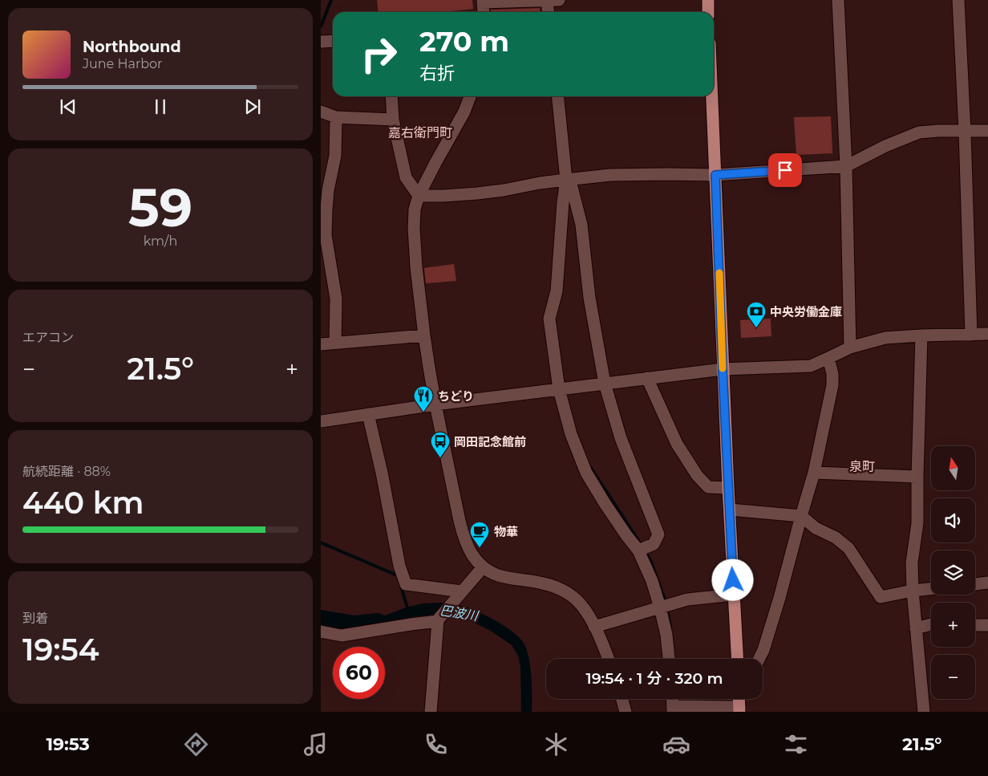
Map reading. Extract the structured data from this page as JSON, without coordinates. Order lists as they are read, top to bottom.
{
  "districts": ["嘉右衛門町", "泉町"],
  "water": ["巴波川"],
  "places": {
    "bank": ["中央労働金庫"],
    "restaurant": ["ちどり"],
    "bus stop": ["岡田記念館前"],
    "cafe": ["物華"]
  },
  "north": "top",
  "page": {
    "turn": ["270 m", "右折"],
    "song": ["Northbound", "June Harbor"],
    "tile": [
      ["59", "km/h"],
      "エアコン",
      ["航続距離 · 88%", "440 km"],
      ["到着", "19:54"]
    ],
    "heat": ["−", "21.5°", "+"],
    "map_buttons": ["+", "−"],
    "limit": "60",
    "trip": "19:54 · 1 分 · 320 m",
    "tabs": ["19:53", "21.5°"]
  }
}
